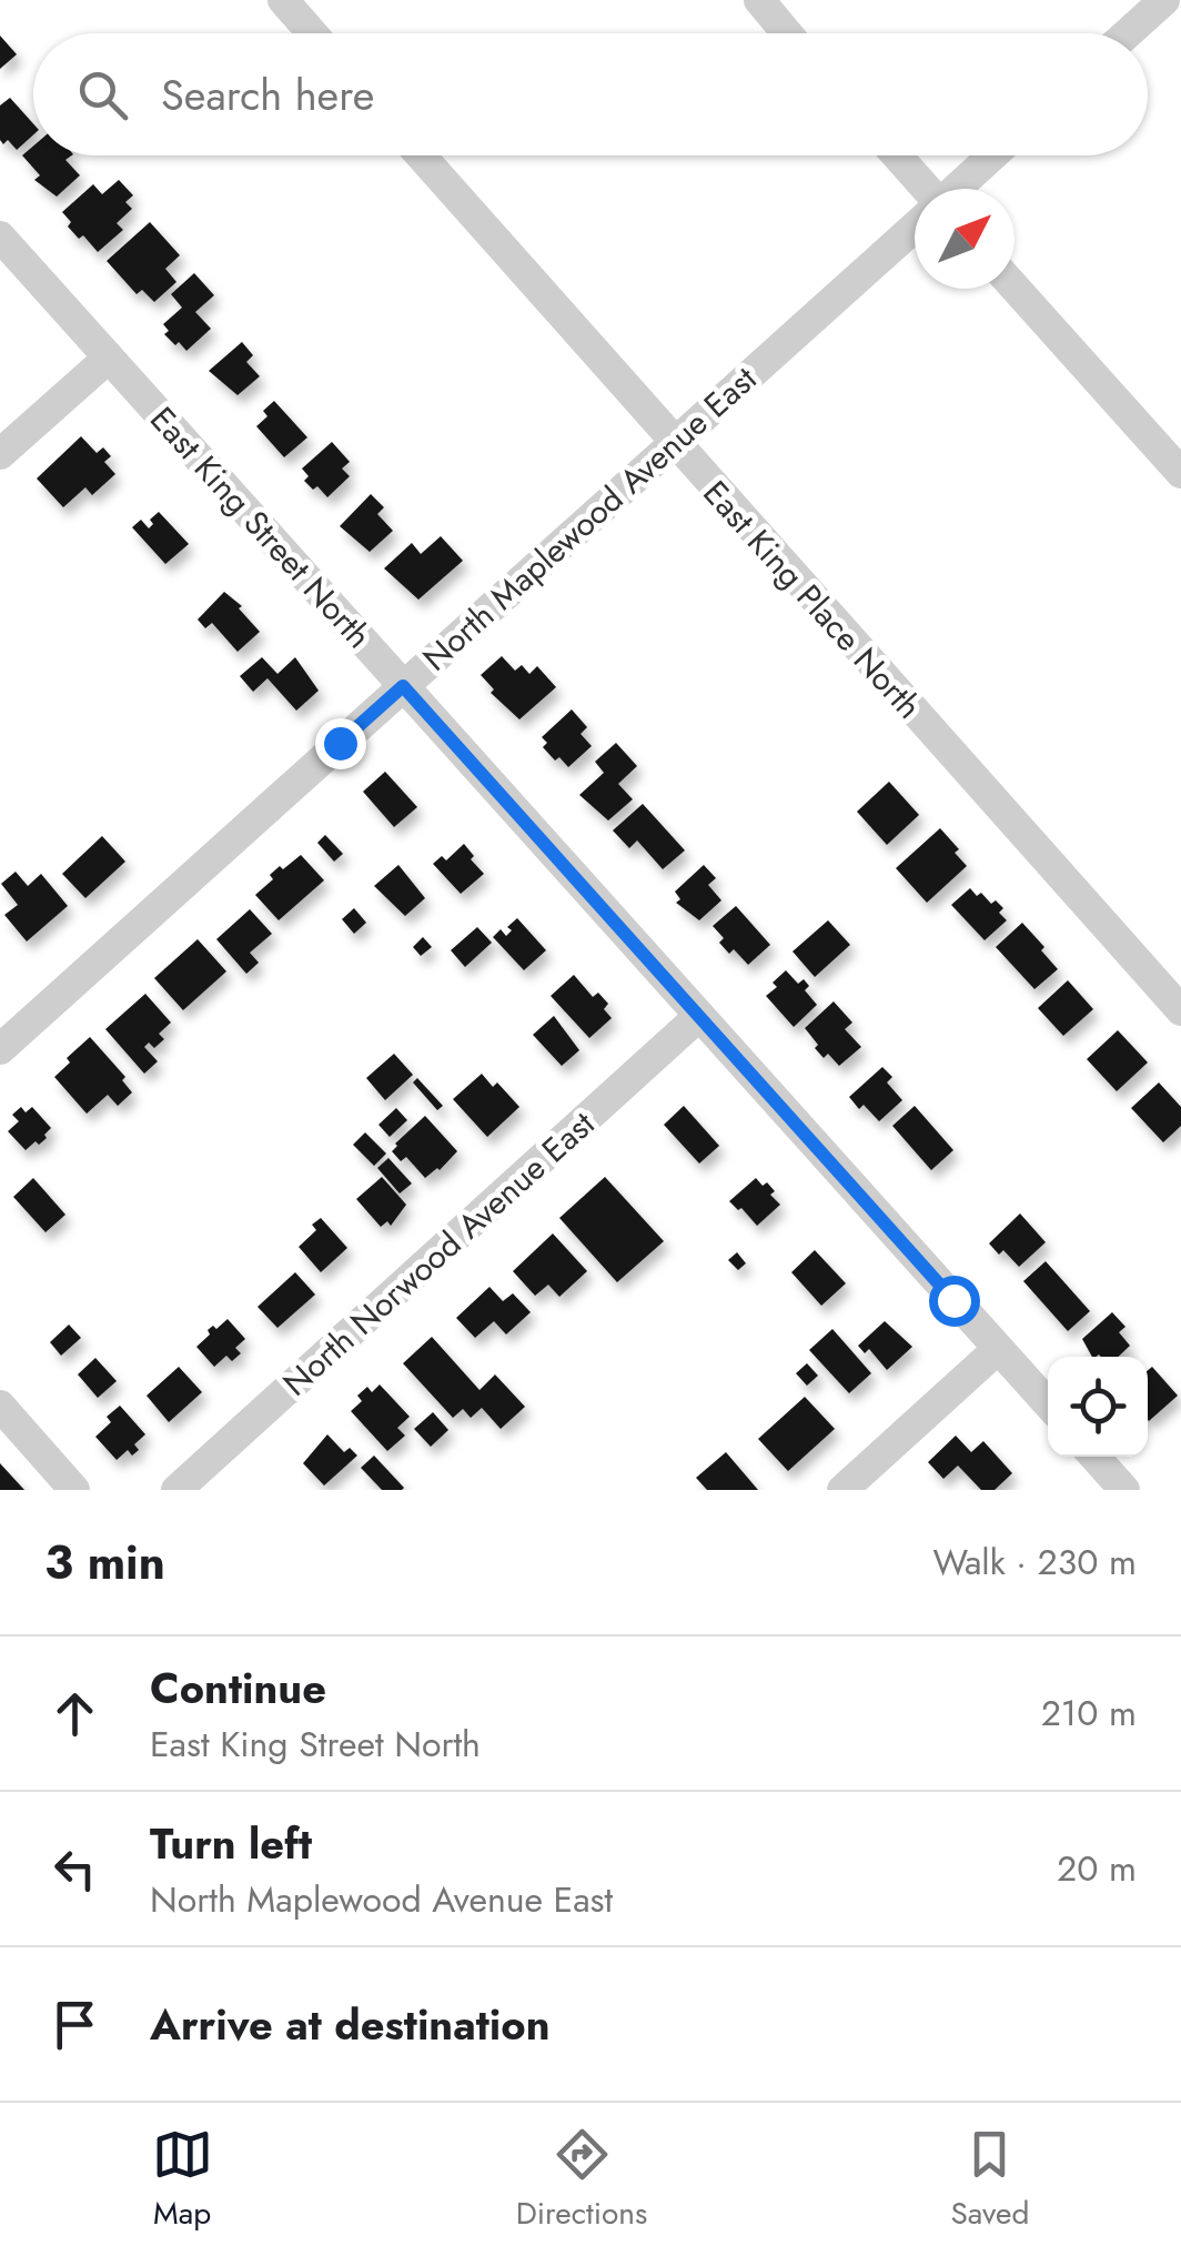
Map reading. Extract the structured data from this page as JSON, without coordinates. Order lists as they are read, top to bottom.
{
  "streets": {
    "street": [
      "North Maplewood Avenue East",
      "East King Street North",
      "East King Place North",
      "North Norwood Avenue East"
    ]
  },
  "crossings": [
    ["North Maplewood Avenue East", "East King Street North"],
    ["North Maplewood Avenue East", "East King Place North"],
    ["East King Street North", "North Norwood Avenue East"]
  ],
  "north": "top right",
  "page": {
    "search": "Search here",
    "heading": ["3 min", "Walk · 230 m"],
    "list": [
      ["Continue", "East King Street North", "210 m"],
      ["Turn left", "North Maplewood Avenue East", "20 m"],
      "Arrive at destination"
    ],
    "nav": ["Map", "Directions", "Saved"]
  }
}
